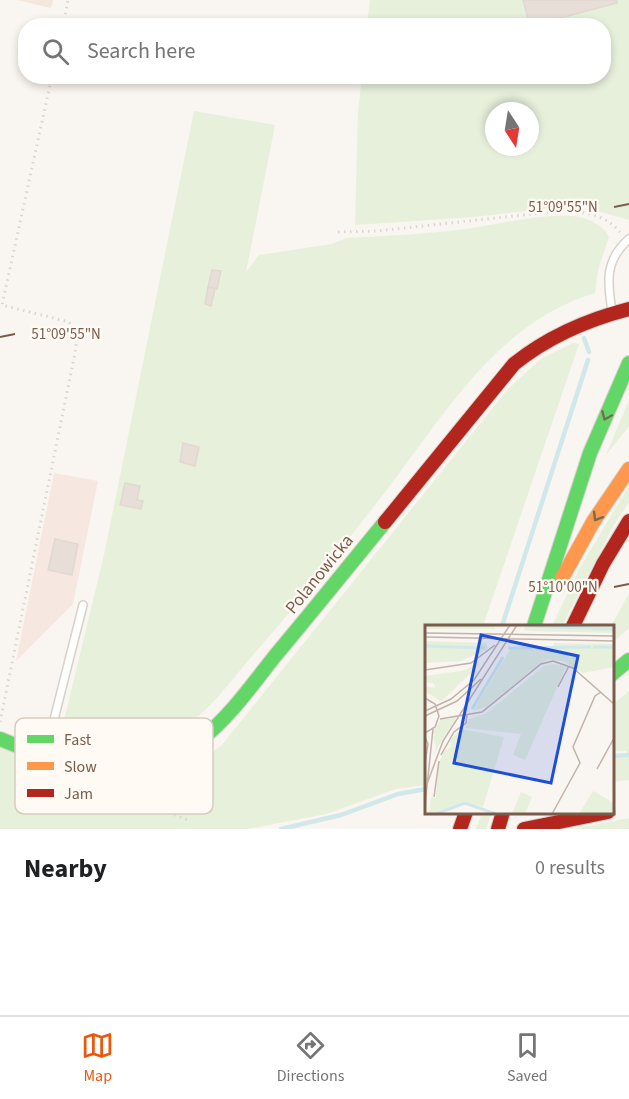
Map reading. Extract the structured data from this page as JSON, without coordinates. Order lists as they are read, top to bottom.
{
  "streets": {
    "main road": ["Polanowicka"]
  },
  "legend": ["Fast", "Slow", "Jam"],
  "north": "bottom",
  "page": {
    "search": "Search here",
    "heading": ["Nearby", "0 results"],
    "nav": ["Map", "Directions", "Saved"]
  },
  "coordinates": ["51°09'55\"N", "51°10'00\"N"]
}
